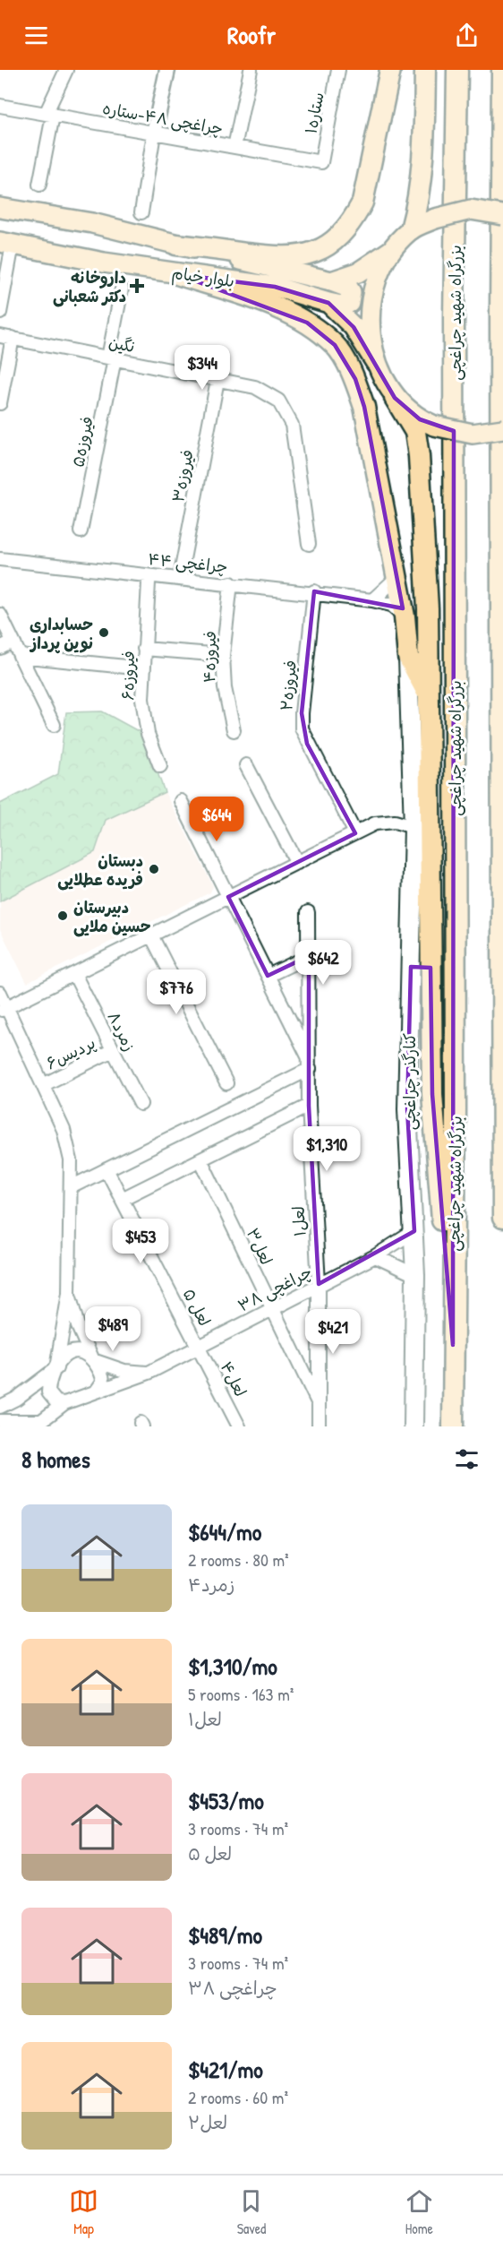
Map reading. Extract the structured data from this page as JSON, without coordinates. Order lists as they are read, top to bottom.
{
  "streets": {
    "highway": ["بزرگراه شهید چراغچی"],
    "main road": ["بلوار خیام", "کنارگذر چراغچی"],
    "street": [
      "ستاره۱",
      "چراغچی ۴۸-ستاره",
      "نگین",
      "فیروزه۵",
      "فیروزه۳",
      "چراغچی ۴۴",
      "فیروزه۴",
      "فیروزه۶",
      "فیروزه۲",
      "زمرد۸",
      "پردیس۶",
      "لعل۱",
      "لعل۳",
      "چراغچی ۳۸",
      "لعل ۵",
      "لعل۴"
    ]
  },
  "crossings": [
    ["ستاره۱", "چراغچی ۴۸-ستاره"],
    ["نگین", "فیروزه۵"],
    ["نگین", "فیروزه۳"],
    ["فیروزه۳", "چراغچی ۴۴"],
    ["چراغچی ۴۴", "فیروزه۴"],
    ["چراغچی ۴۴", "فیروزه۲"],
    ["زمرد۸", "پردیس۶"],
    ["کنارگذر چراغچی", "چراغچی ۳۸"],
    ["لعل۱", "لعل۳"],
    ["لعل۱", "چراغچی ۳۸"],
    ["لعل۳", "چراغچی ۳۸"],
    ["چراغچی ۳۸", "لعل ۵"],
    ["چراغچی ۳۸", "لعل۴"],
    ["لعل ۵", "لعل۴"]
  ],
  "places": {
    "health": ["داروخانه دکتر شعبانی"],
    "other": ["حسابداری نوین پرداز", "دبستان فریده عطلایی", "دبیرستان حسین ملایی"]
  },
  "page": {
    "header": "Roofr",
    "price": [
      "$344",
      "$644",
      "$642",
      "$776",
      "$1,310",
      "$453",
      "$489",
      "$421"
    ],
    "heading": "8 homes",
    "list": [
      {
        "name": "$644/mo",
        "note": "2 rooms · 80 m² · زمرد۴"
      },
      {
        "name": "$1,310/mo",
        "note": "5 rooms · 163 m² · لعل۱"
      },
      {
        "name": "$453/mo",
        "note": "3 rooms · 74 m² · لعل ۵"
      },
      {
        "name": "$489/mo",
        "note": "3 rooms · 74 m² · چراغچی ۳۸"
      },
      {
        "name": "$421/mo",
        "note": "2 rooms · 60 m² · لعل۲"
      }
    ],
    "tabs": ["Map", "Saved", "Home"]
  }
}
